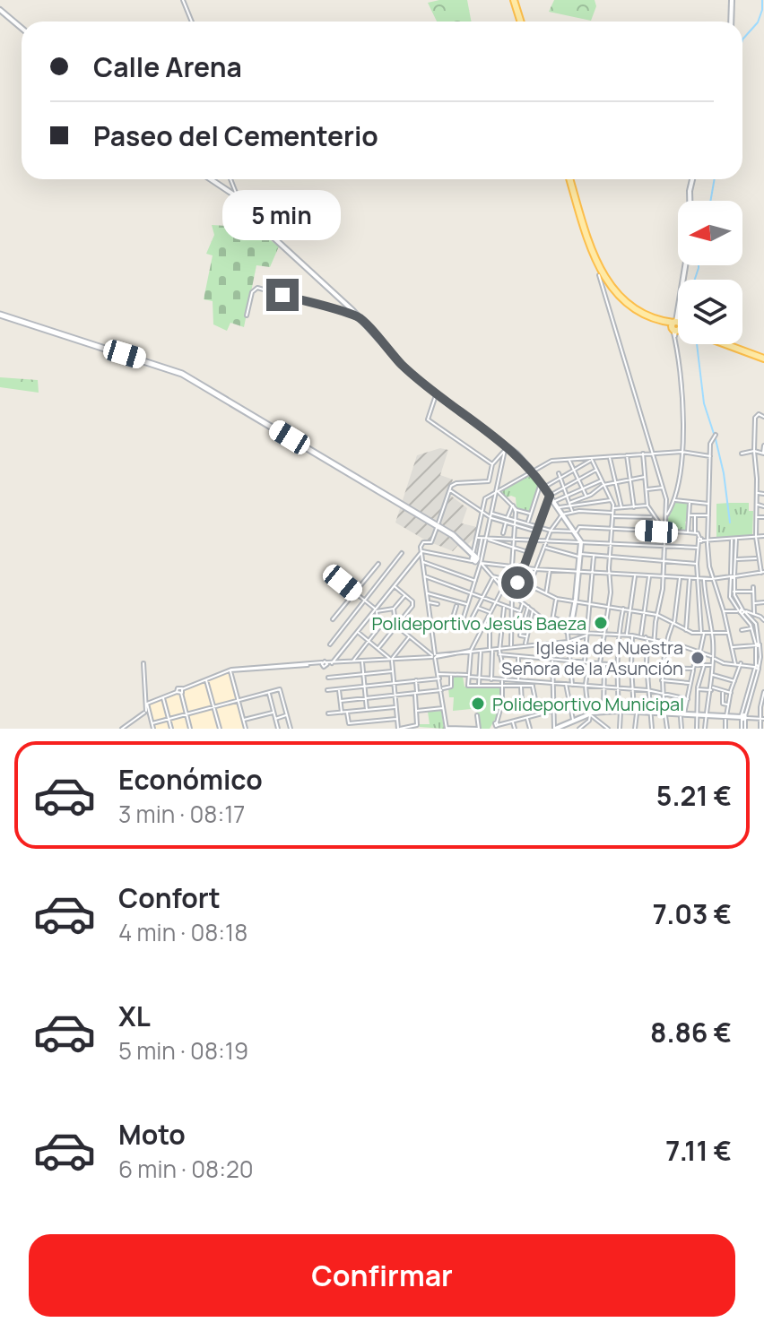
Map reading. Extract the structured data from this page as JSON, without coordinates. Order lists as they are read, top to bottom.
{
  "places": ["Polideportivo Jesús Baeza", "Iglesia de Nuestra Señora de la Asunción", "Polideportivo Municipal"],
  "north": "left",
  "page": {
    "banner": ["Calle Arena", "Paseo del Cementerio"],
    "bubble": "5 min",
    "list": [
      {
        "name": "Económico",
        "note": "3 min · 08:17",
        "value": "5.21 €"
      },
      {
        "name": "Confort",
        "note": "4 min · 08:18",
        "value": "7.03 €"
      },
      {
        "name": "XL",
        "note": "5 min · 08:19",
        "value": "8.86 €"
      },
      {
        "name": "Moto",
        "note": "6 min · 08:20",
        "value": "7.11 €"
      }
    ],
    "buttons": "Confirmar"
  }
}
